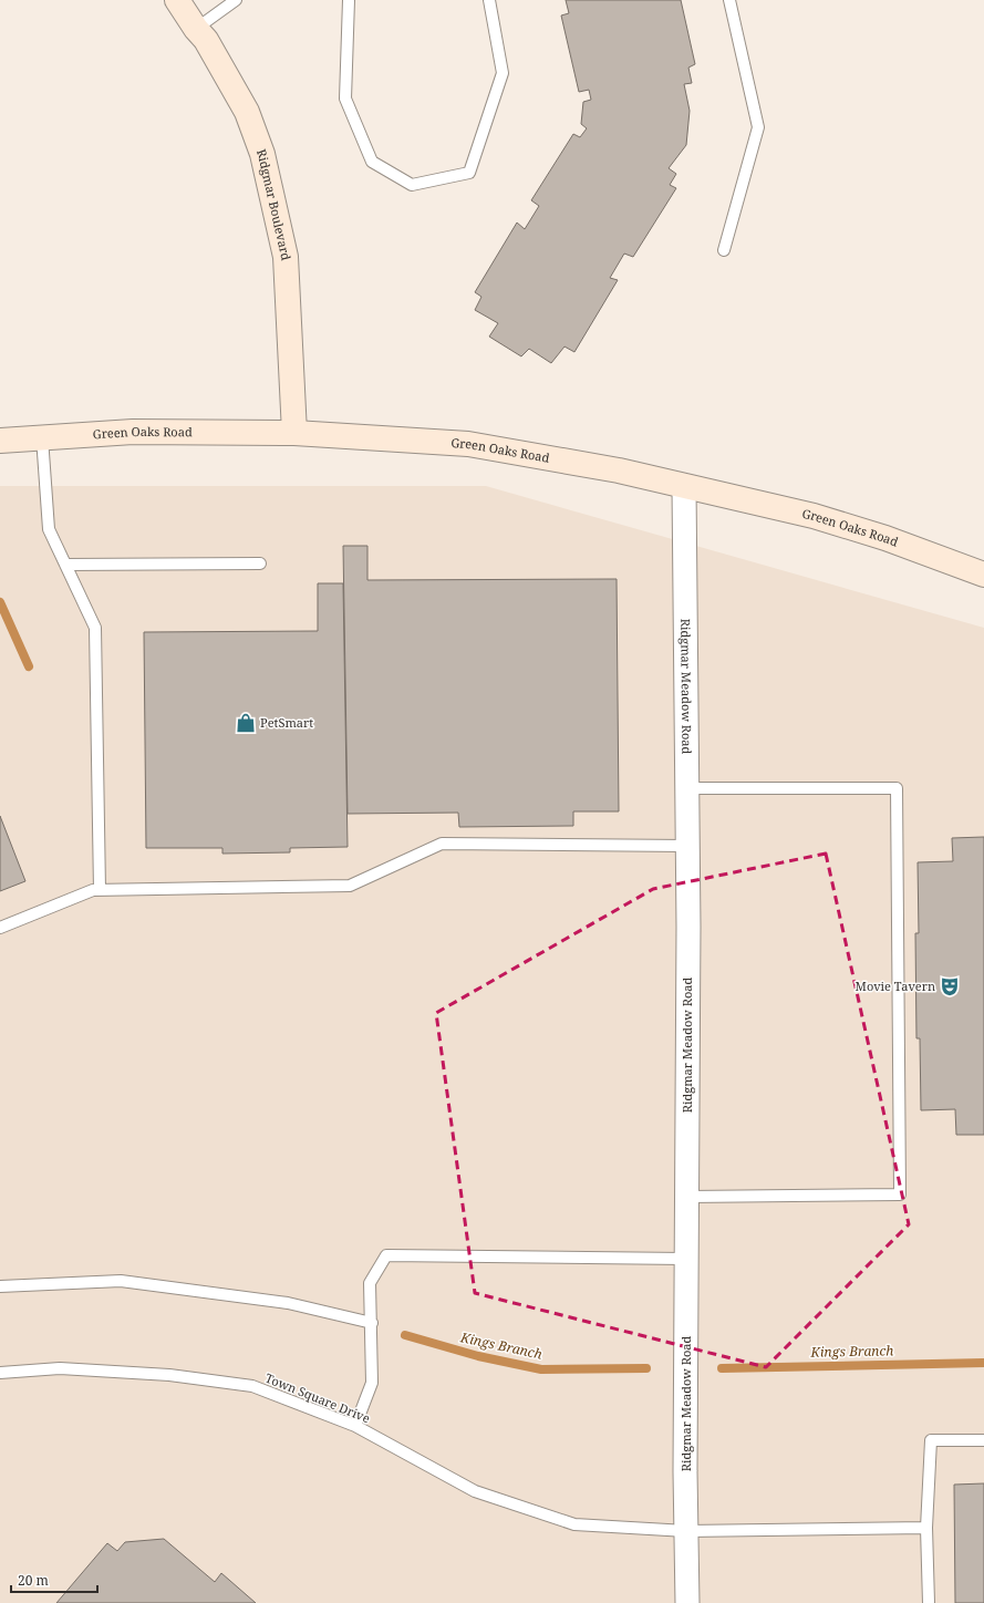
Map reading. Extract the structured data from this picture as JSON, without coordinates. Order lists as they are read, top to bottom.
{
  "streets": {
    "main road": ["Ridgmar Boulevard", "Green Oaks Road"],
    "street": ["Ridgmar Meadow Road"],
    "lane": ["Town Square Drive"]
  },
  "crossings": [
    ["Ridgmar Boulevard", "Green Oaks Road"],
    ["Green Oaks Road", "Ridgmar Meadow Road"],
    ["Ridgmar Meadow Road", "Town Square Drive"]
  ],
  "water": ["Kings Branch"],
  "places": {
    "shop": ["PetSmart"],
    "theatre": ["Movie Tavern"]
  },
  "scale_bar": "20 m"
}
